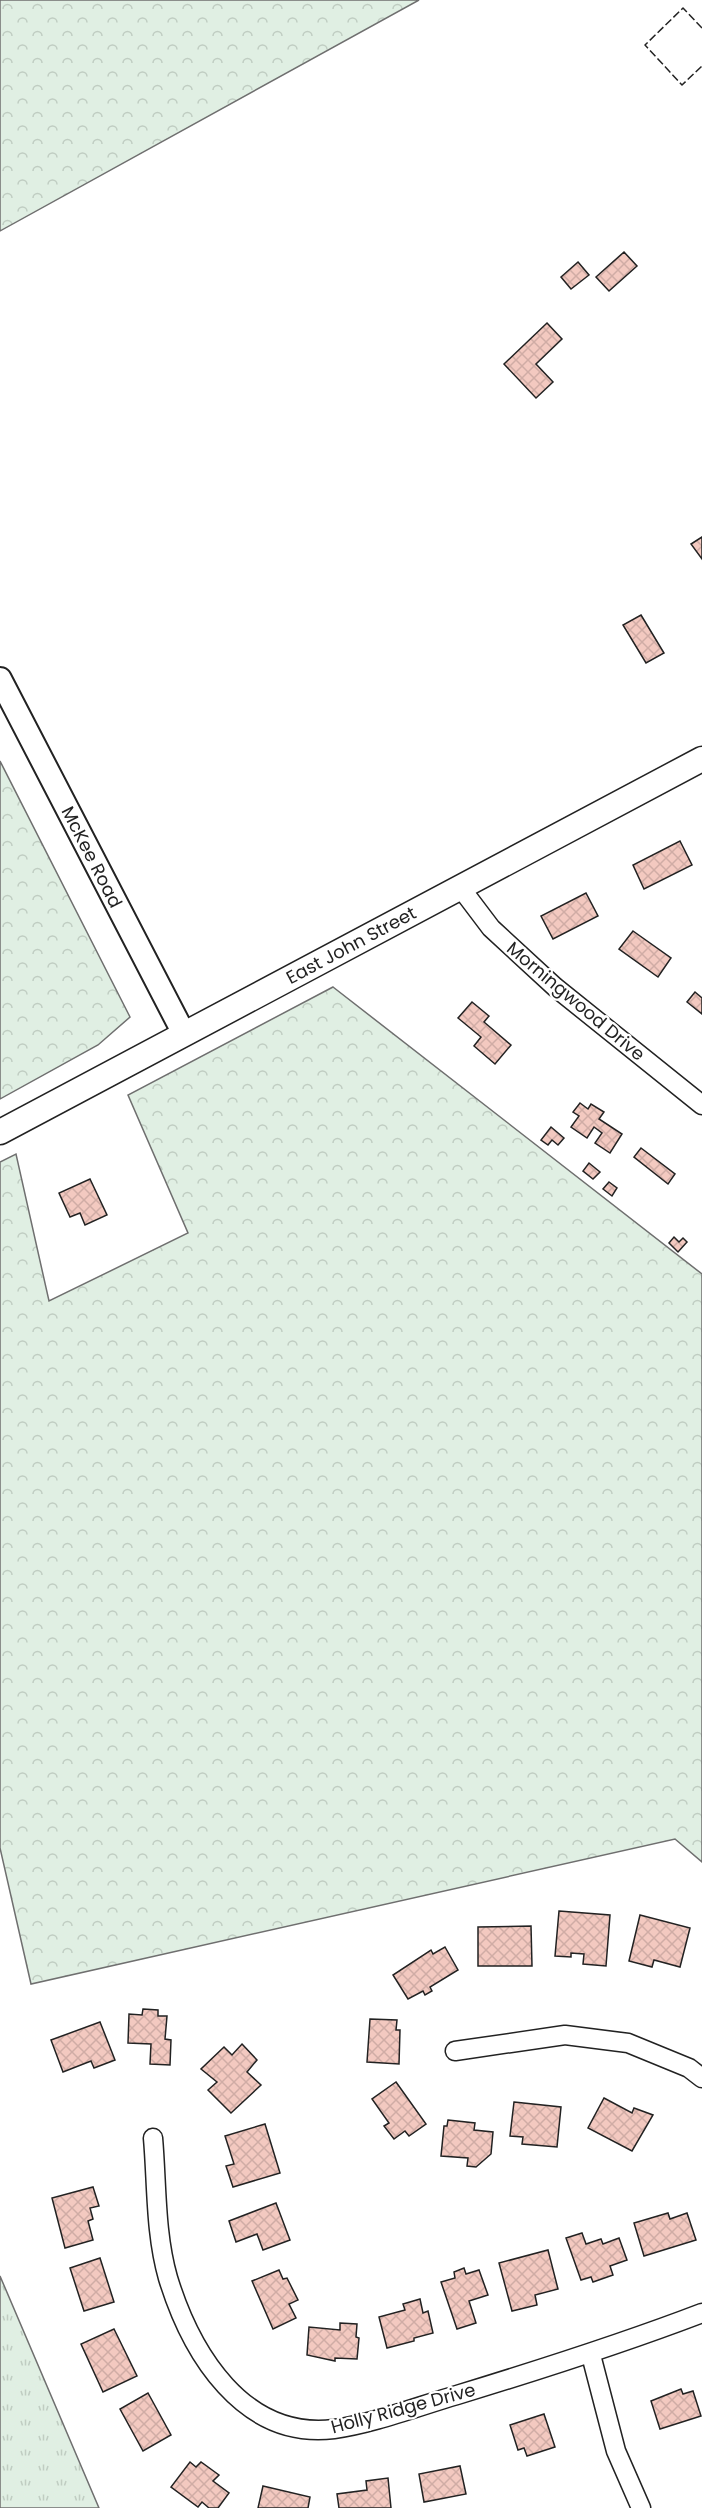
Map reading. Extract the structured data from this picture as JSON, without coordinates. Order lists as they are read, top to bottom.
{
  "streets": {
    "main road": ["East John Street"],
    "street": ["McKee Road", "Morningwood Drive", "Holly Ridge Drive"]
  },
  "crossings": [
    ["McKee Road", "East John Street"],
    ["East John Street", "Morningwood Drive"]
  ]
}
